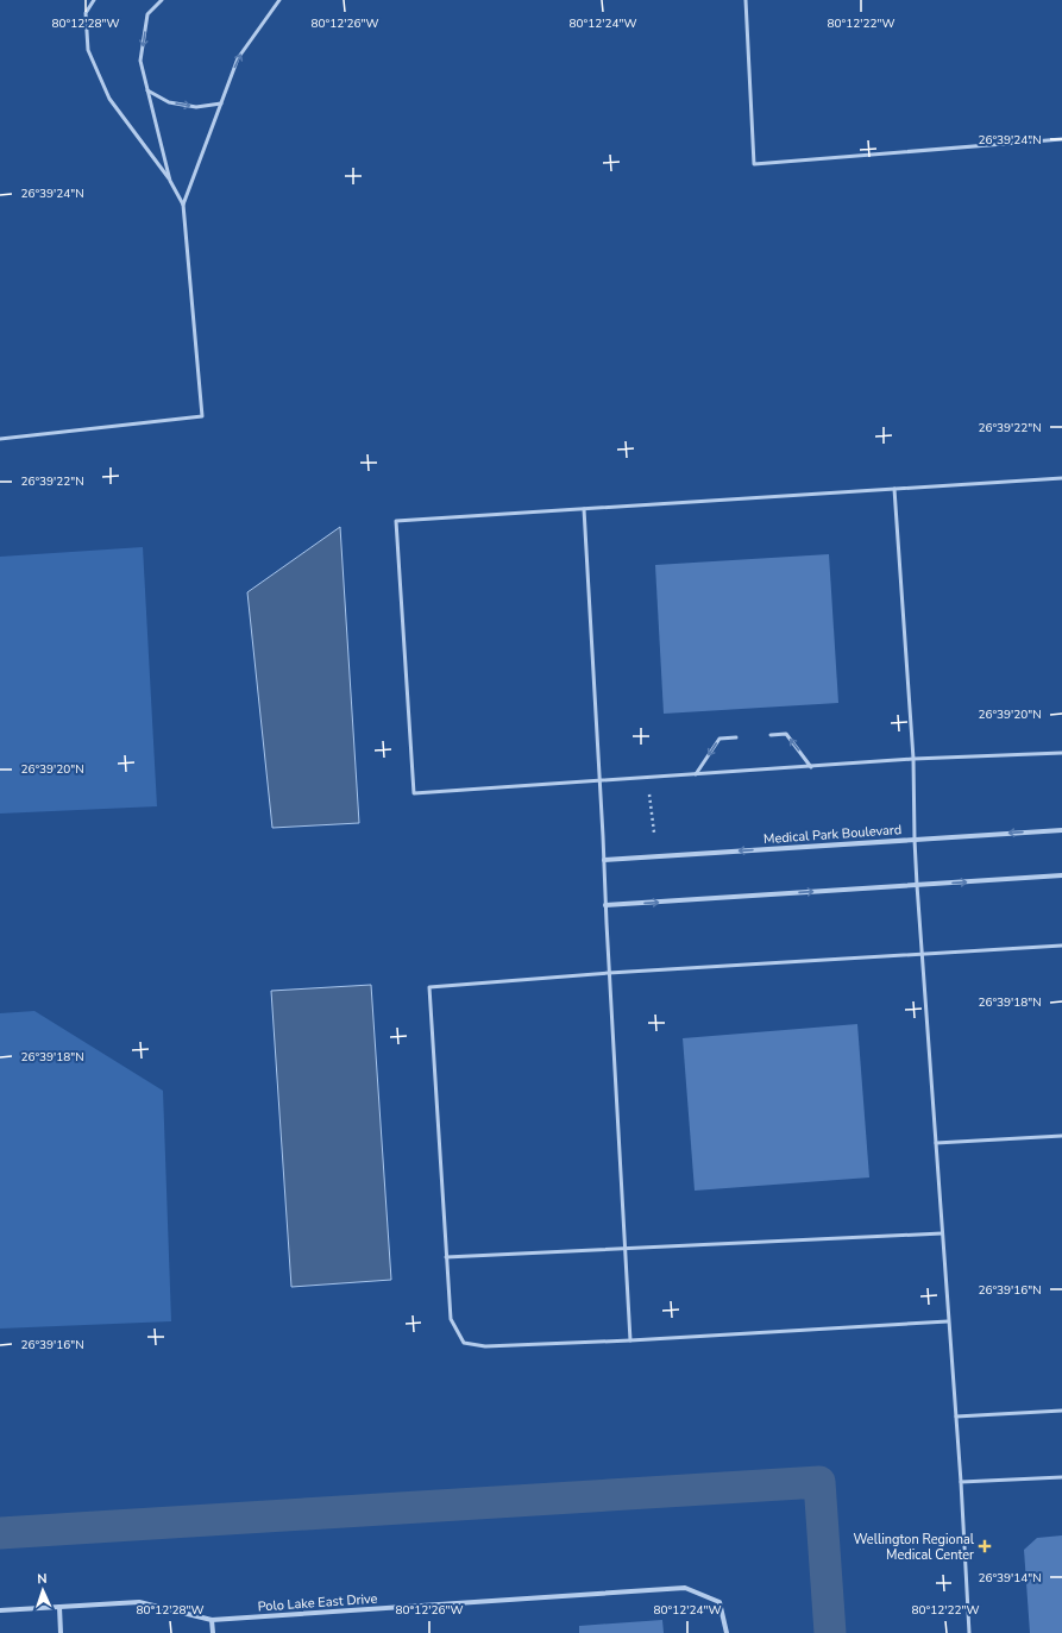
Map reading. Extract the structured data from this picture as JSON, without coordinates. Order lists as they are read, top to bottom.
{
  "streets": {
    "street": ["Medical Park Boulevard", "Polo Lake East Drive"]
  },
  "one_way": ["Medical Park Boulevard"],
  "places": {
    "health": ["Wellington Regional Medical Center"]
  },
  "north": "top",
  "coordinates": [
    "80°12'28\"W",
    "80°12'26\"W",
    "80°12'24\"W",
    "80°12'22\"W",
    "26°39'24\"N",
    "26°39'22\"N",
    "26°39'20\"N",
    "26°39'18\"N",
    "26°39'16\"N",
    "26°39'14\"N"
  ]
}
